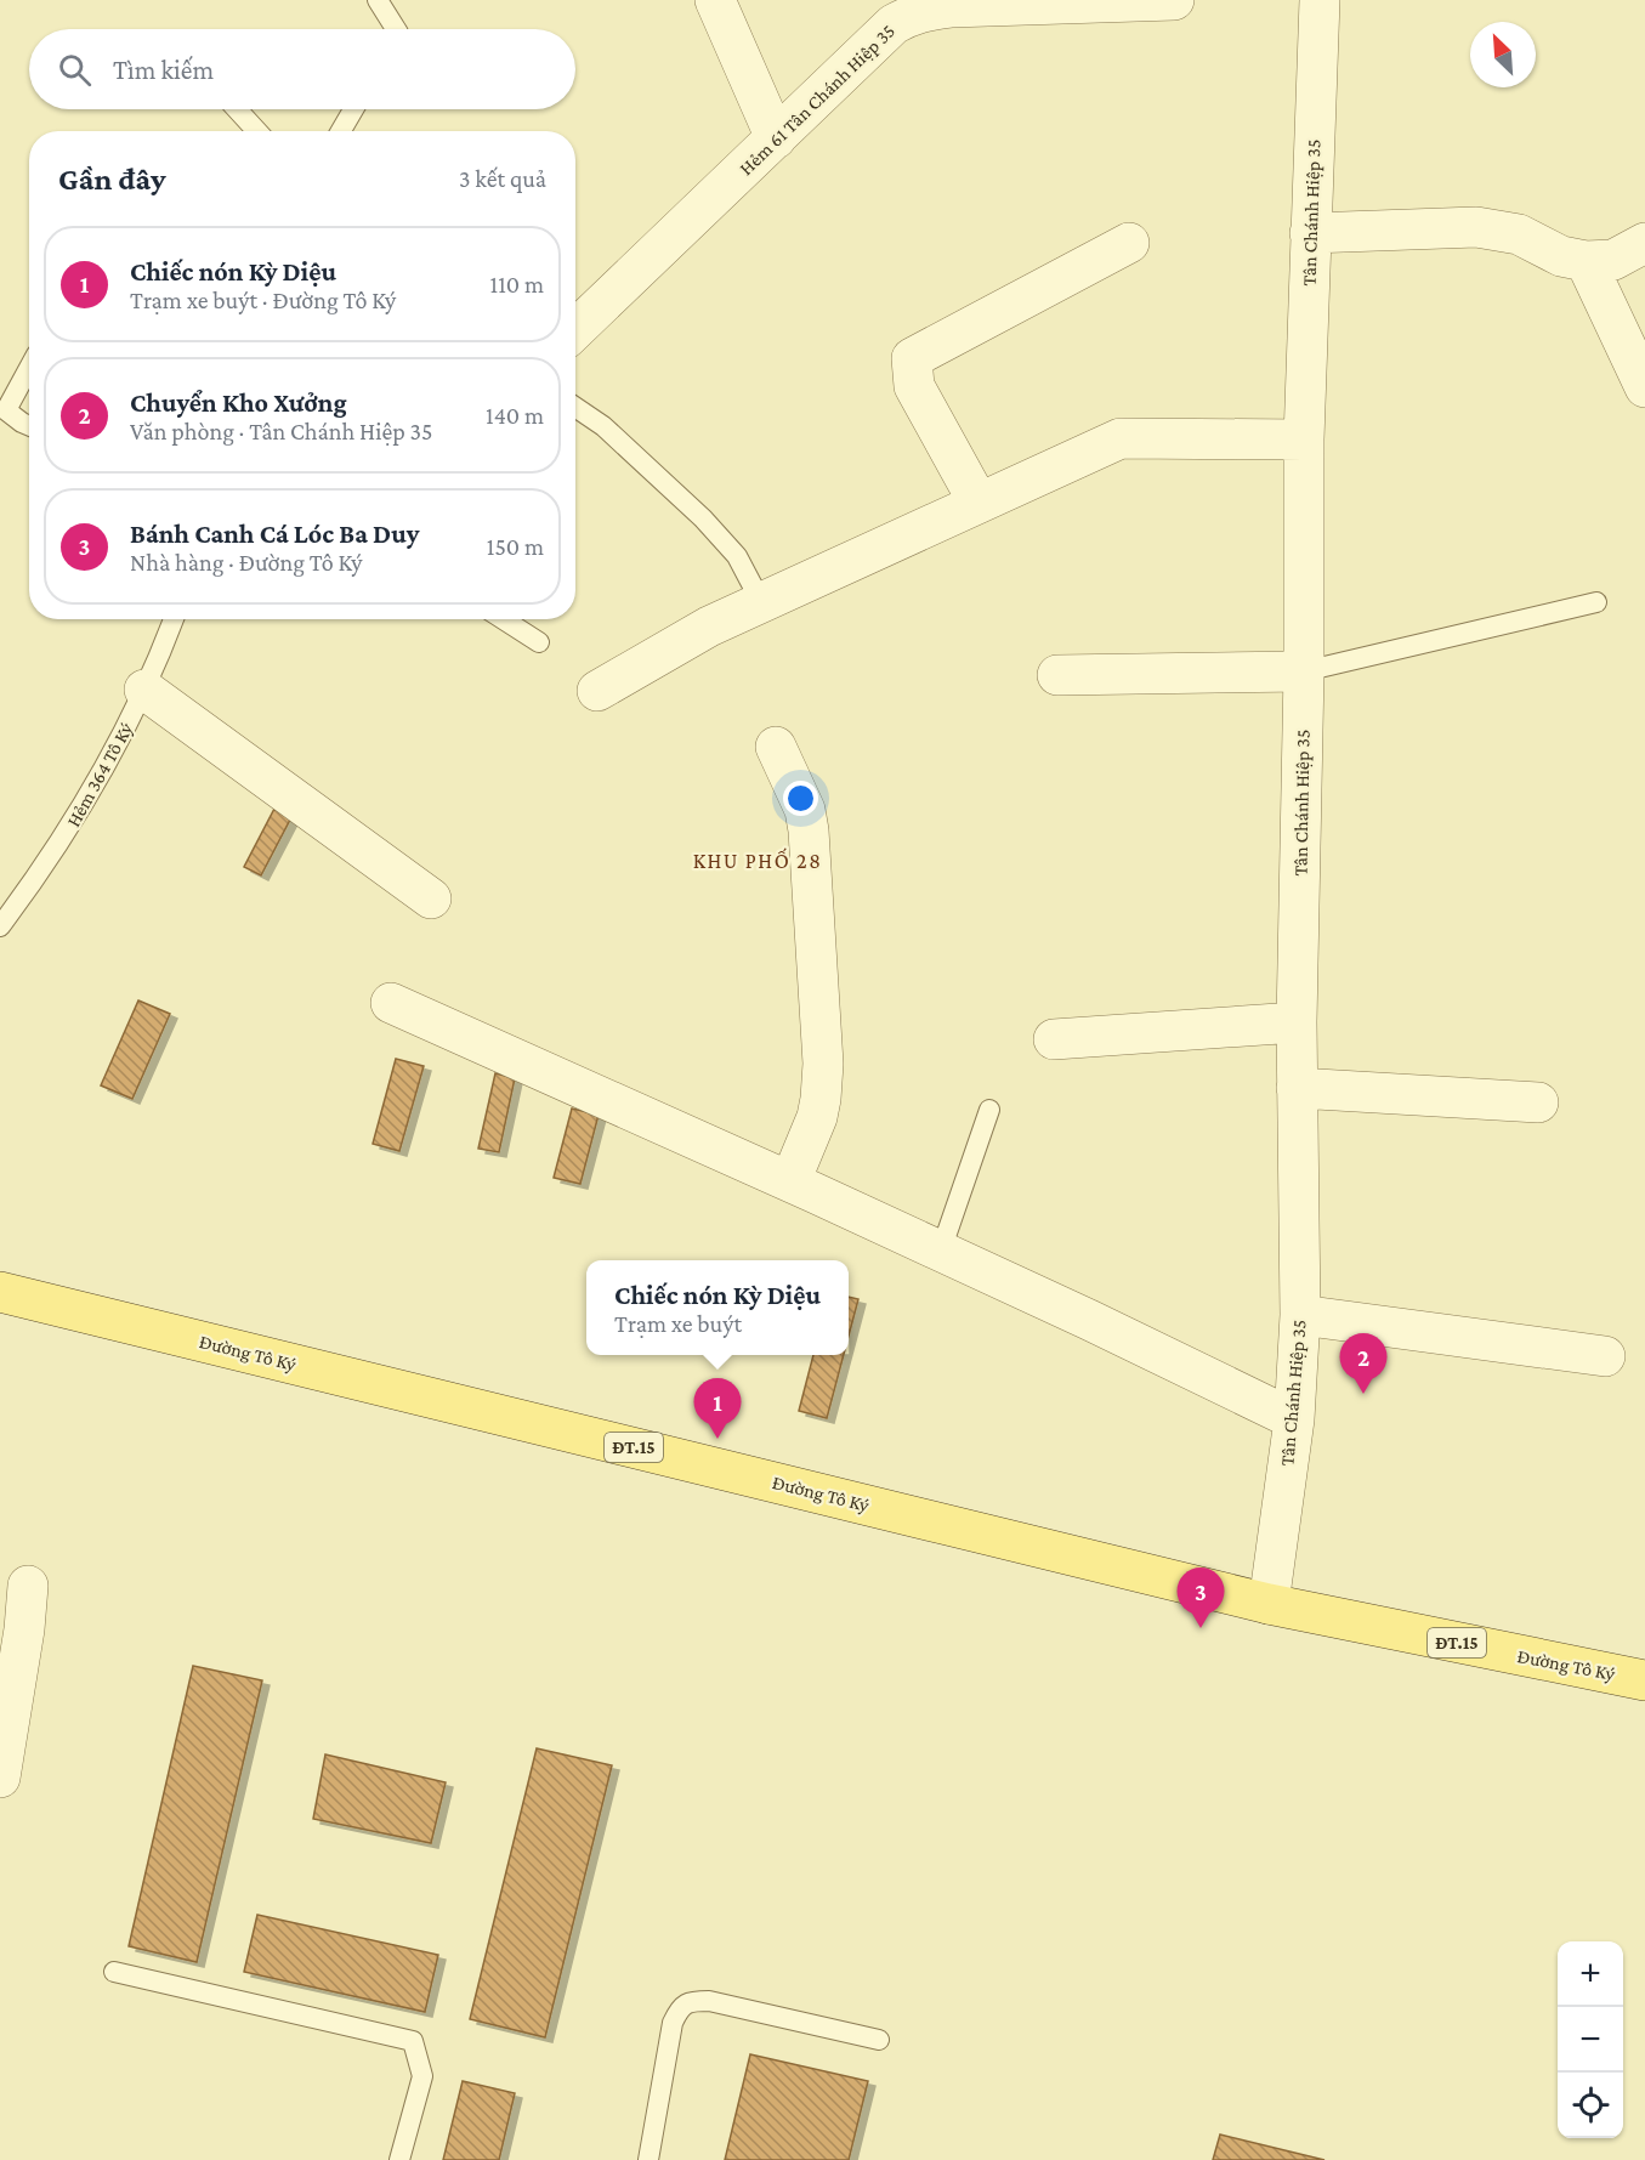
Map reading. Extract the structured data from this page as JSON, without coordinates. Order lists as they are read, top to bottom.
{
  "streets": {
    "main road": ["Đường Tô Ký", "ĐT.15"],
    "street": ["Hẻm 61 Tân Chánh Hiệp 35", "Tân Chánh Hiệp 35"],
    "lane": ["Hẻm 364 Tô Ký"]
  },
  "crossings": [
    ["Tân Chánh Hiệp 35", "Đường Tô Ký"]
  ],
  "districts": ["KHU PHỐ 28"],
  "north": "top left",
  "page": {
    "search": "Tìm kiếm",
    "heading": ["Gần đây", "3 kết quả"],
    "list": [
      {
        "mark": "1",
        "name": "Chiếc nón Kỳ Diệu",
        "note": "Trạm xe buýt · Đường Tô Ký",
        "value": "110 m"
      },
      {
        "mark": "2",
        "name": "Chuyển Kho Xưởng",
        "note": "Văn phòng · Tân Chánh Hiệp 35",
        "value": "140 m"
      },
      {
        "mark": "3",
        "name": "Bánh Canh Cá Lóc Ba Duy",
        "note": "Nhà hàng · Đường Tô Ký",
        "value": "150 m"
      }
    ],
    "popup": ["Chiếc nón Kỳ Diệu", "Trạm xe buýt"],
    "pins": ["2", "1", "3"],
    "map_buttons": ["+", "−"]
  }
}
